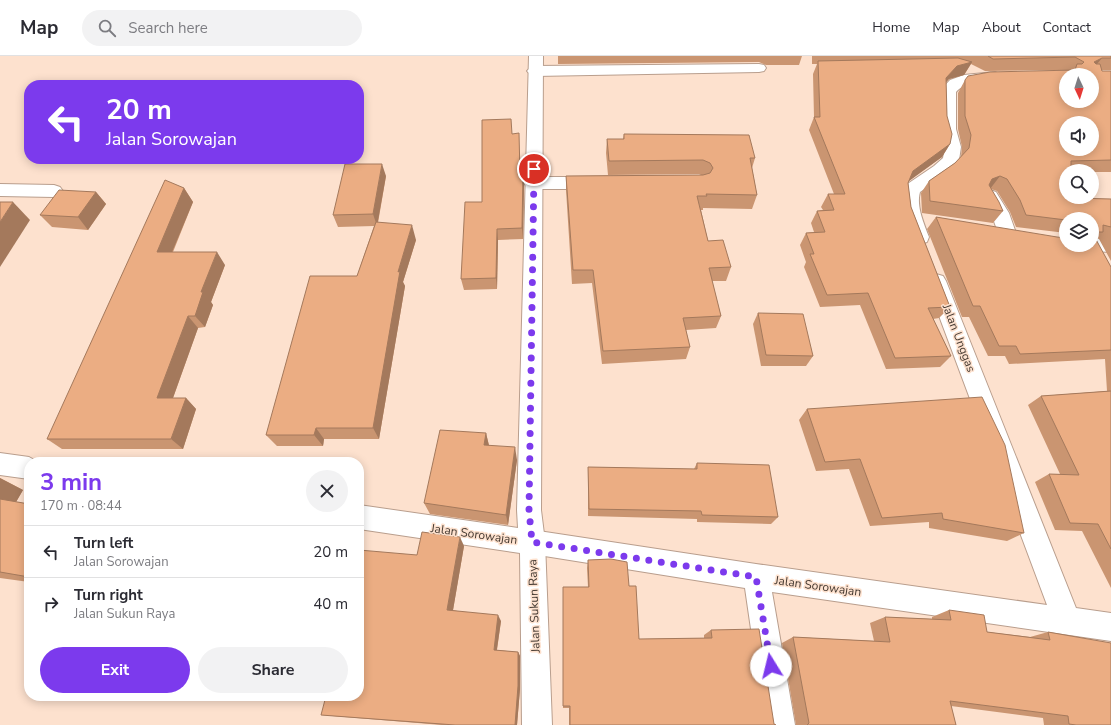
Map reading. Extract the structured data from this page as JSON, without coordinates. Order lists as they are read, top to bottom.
{
  "streets": {
    "street": ["Jalan Unggas", "Jalan Sorowajan", "Jalan Sukun Raya"]
  },
  "crossings": [
    ["Jalan Unggas", "Jalan Sorowajan"],
    ["Jalan Sorowajan", "Jalan Sukun Raya"]
  ],
  "north": "bottom",
  "page": {
    "header": "Map",
    "search": "Search here",
    "nav": [
      "Home",
      "Map",
      "About",
      "Contact"
    ],
    "turn": ["20 m", "Jalan Sorowajan"],
    "heading": ["3 min", "170 m · 08:44"],
    "list": [
      {
        "name": "Turn left",
        "note": "Jalan Sorowajan",
        "value": "20 m"
      },
      {
        "name": "Turn right",
        "note": "Jalan Sukun Raya",
        "value": "40 m"
      }
    ],
    "buttons": ["Exit", "Share"]
  }
}
